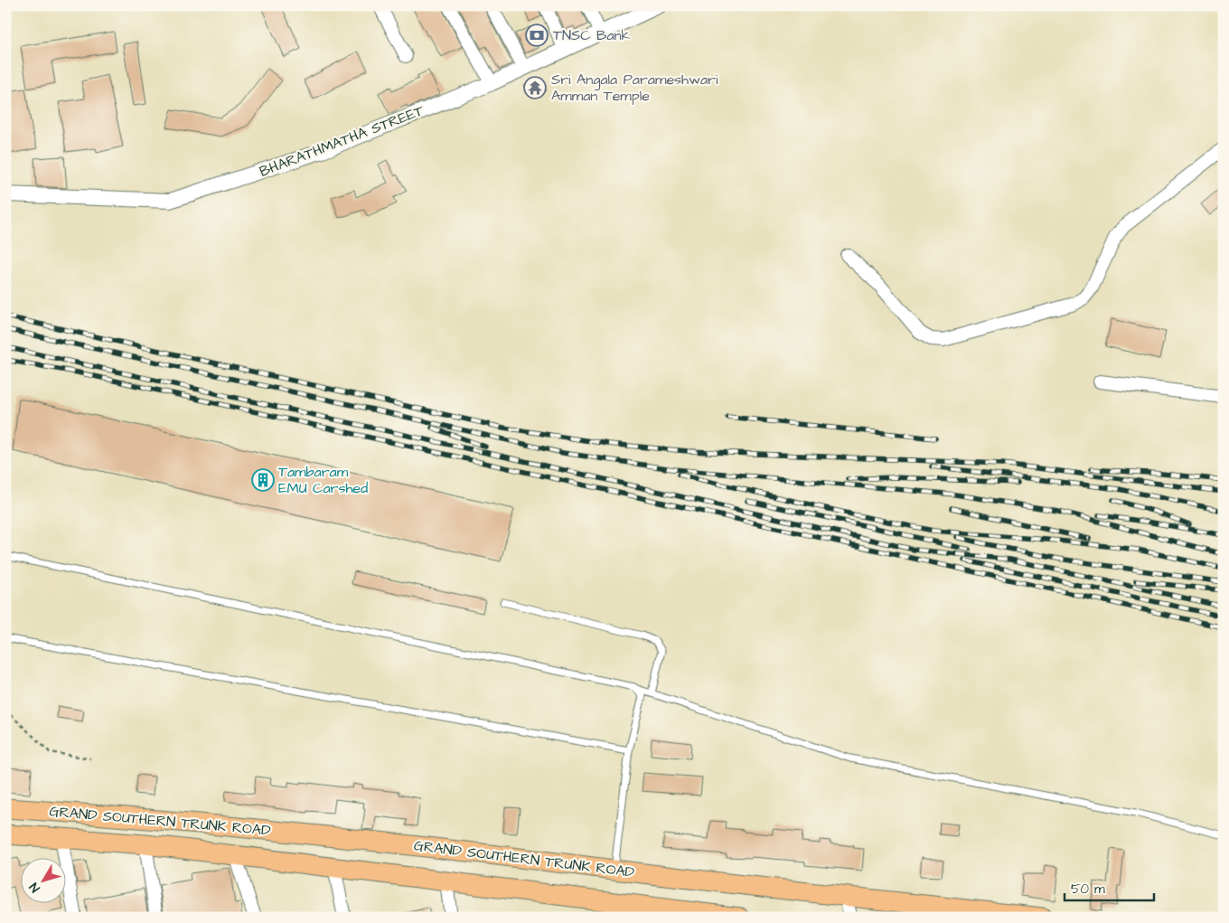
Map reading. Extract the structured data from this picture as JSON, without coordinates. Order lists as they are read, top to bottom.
{
  "streets": {
    "main road": ["GRAND SOUTHERN TRUNK ROAD"],
    "street": ["BHARATHMATHA STREET"]
  },
  "places": {
    "bank": ["TNSC Bank"],
    "temple": ["Sri Angala Parameshwari Amman Temple"],
    "building": ["Tambaram EMU Carshed"]
  },
  "scale_bar": "50 m",
  "north": "bottom left"
}
